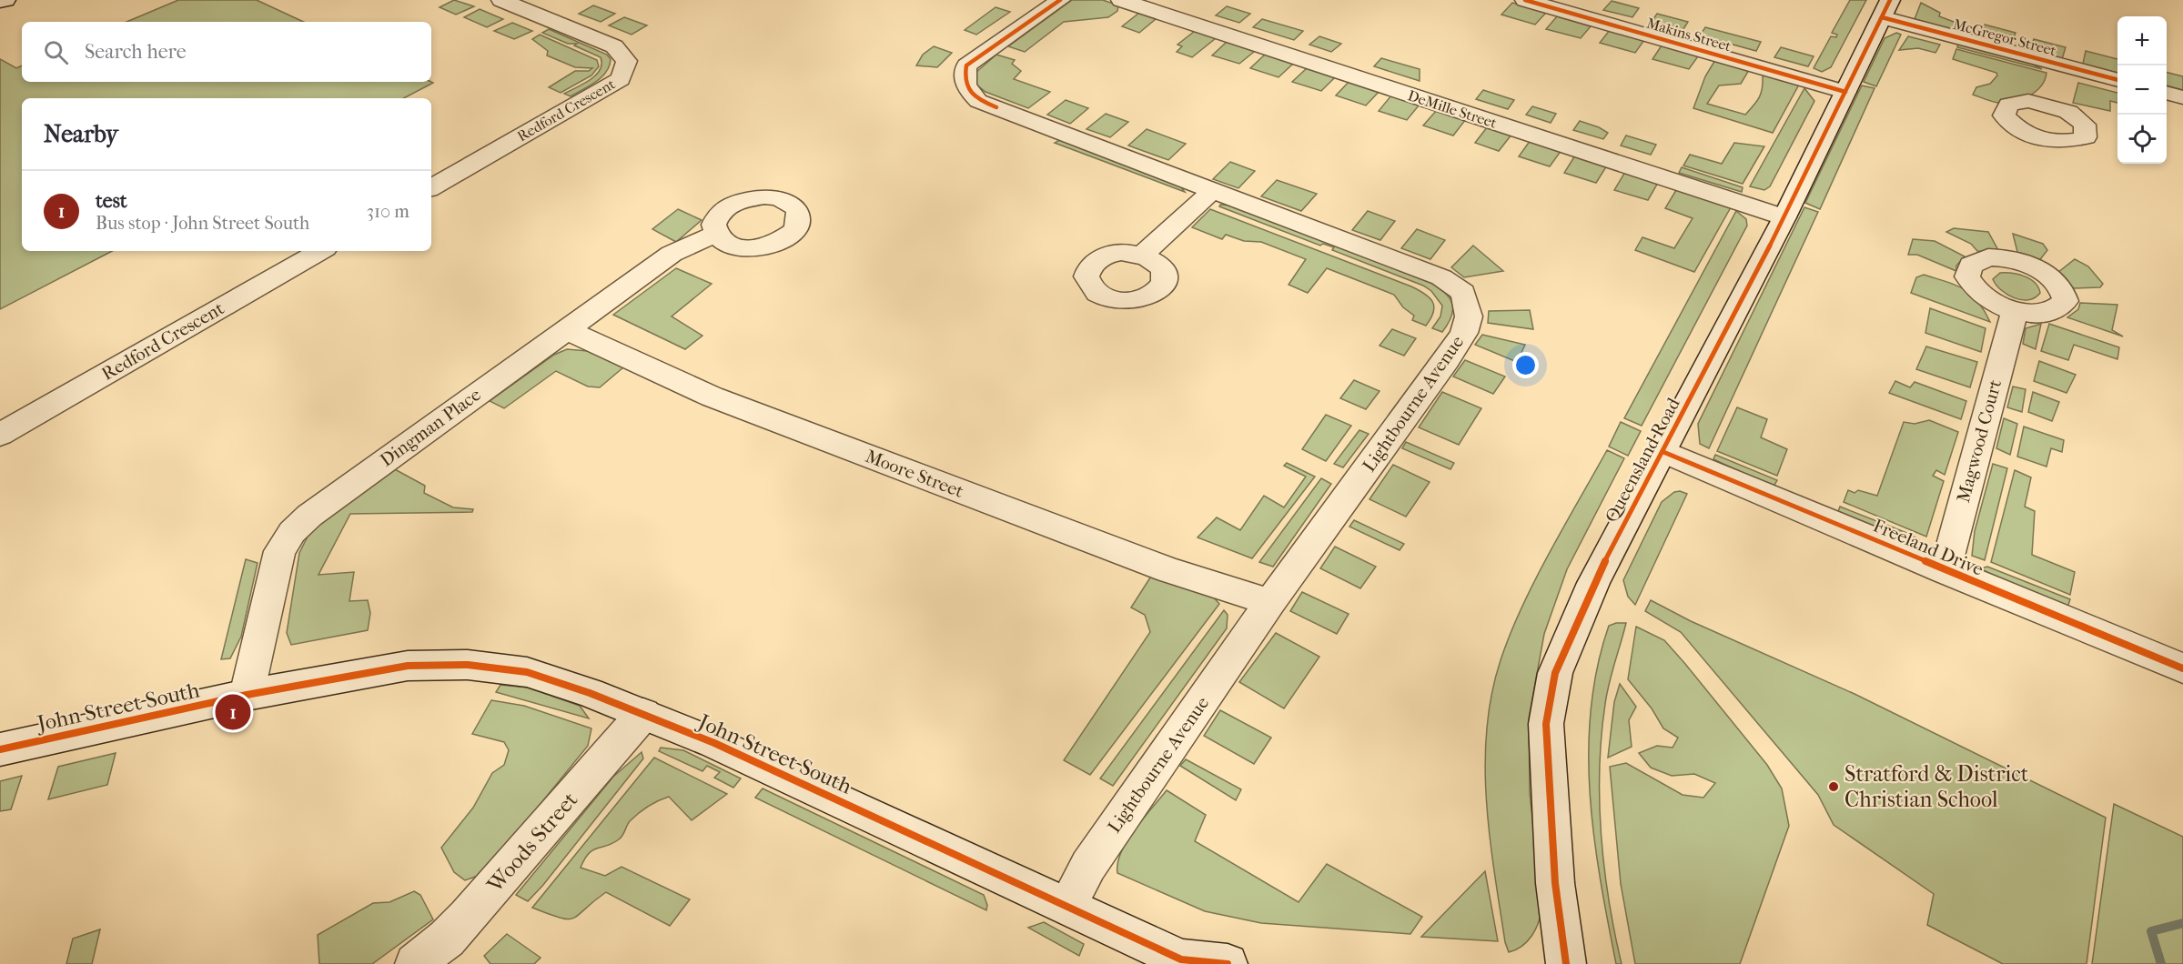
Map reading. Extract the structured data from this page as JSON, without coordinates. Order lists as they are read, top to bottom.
{
  "streets": {
    "street": [
      "Makins Street",
      "McGregor Street",
      "DeMille Street",
      "Redford Crescent",
      "Lightbourne Avenue",
      "Dingman Place",
      "Magwood Court",
      "Queensland Road",
      "Moore Street",
      "Freeland Drive",
      "John Street South",
      "Woods Street"
    ]
  },
  "crossings": [
    ["Makins Street", "Queensland Road"],
    ["McGregor Street", "Queensland Road"],
    ["DeMille Street", "Queensland Road"],
    ["Lightbourne Avenue", "Moore Street"],
    ["Lightbourne Avenue", "John Street South"],
    ["Dingman Place", "Moore Street"],
    ["Dingman Place", "John Street South"],
    ["Magwood Court", "Freeland Drive"],
    ["Queensland Road", "Freeland Drive"],
    ["John Street South", "Woods Street"]
  ],
  "places": ["Stratford & District Christian School"],
  "page": {
    "map_buttons": ["+", "−"],
    "search": "Search here",
    "heading": "Nearby",
    "list": [
      {
        "mark": "1",
        "name": "test",
        "note": "Bus stop · John Street South",
        "value": "310 m"
      }
    ],
    "pins": "1"
  }
}
